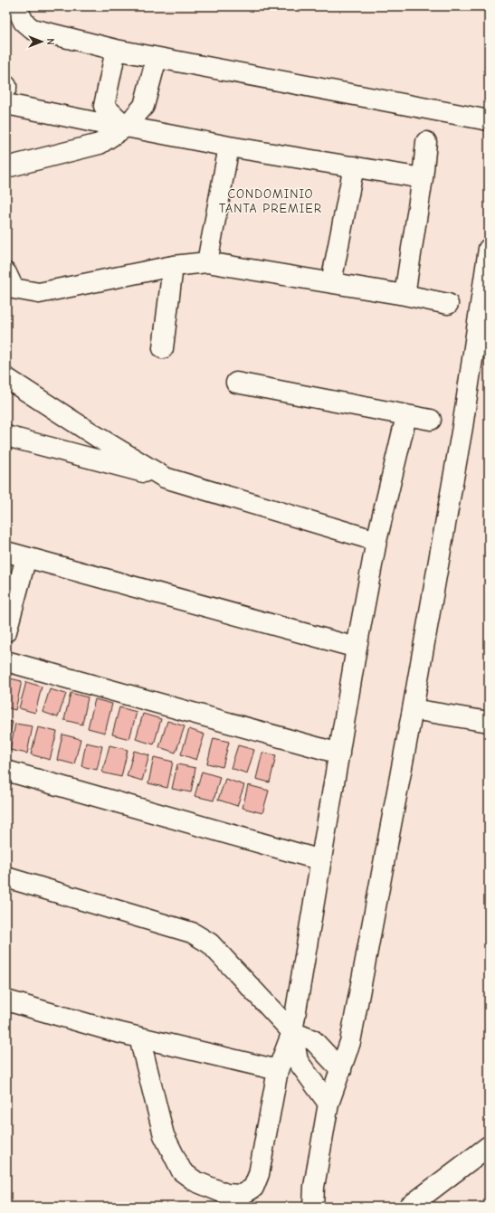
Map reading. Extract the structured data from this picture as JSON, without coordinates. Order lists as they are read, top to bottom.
{
  "districts": ["CONDOMINIO TANTA PREMIER"],
  "north": "right"
}
